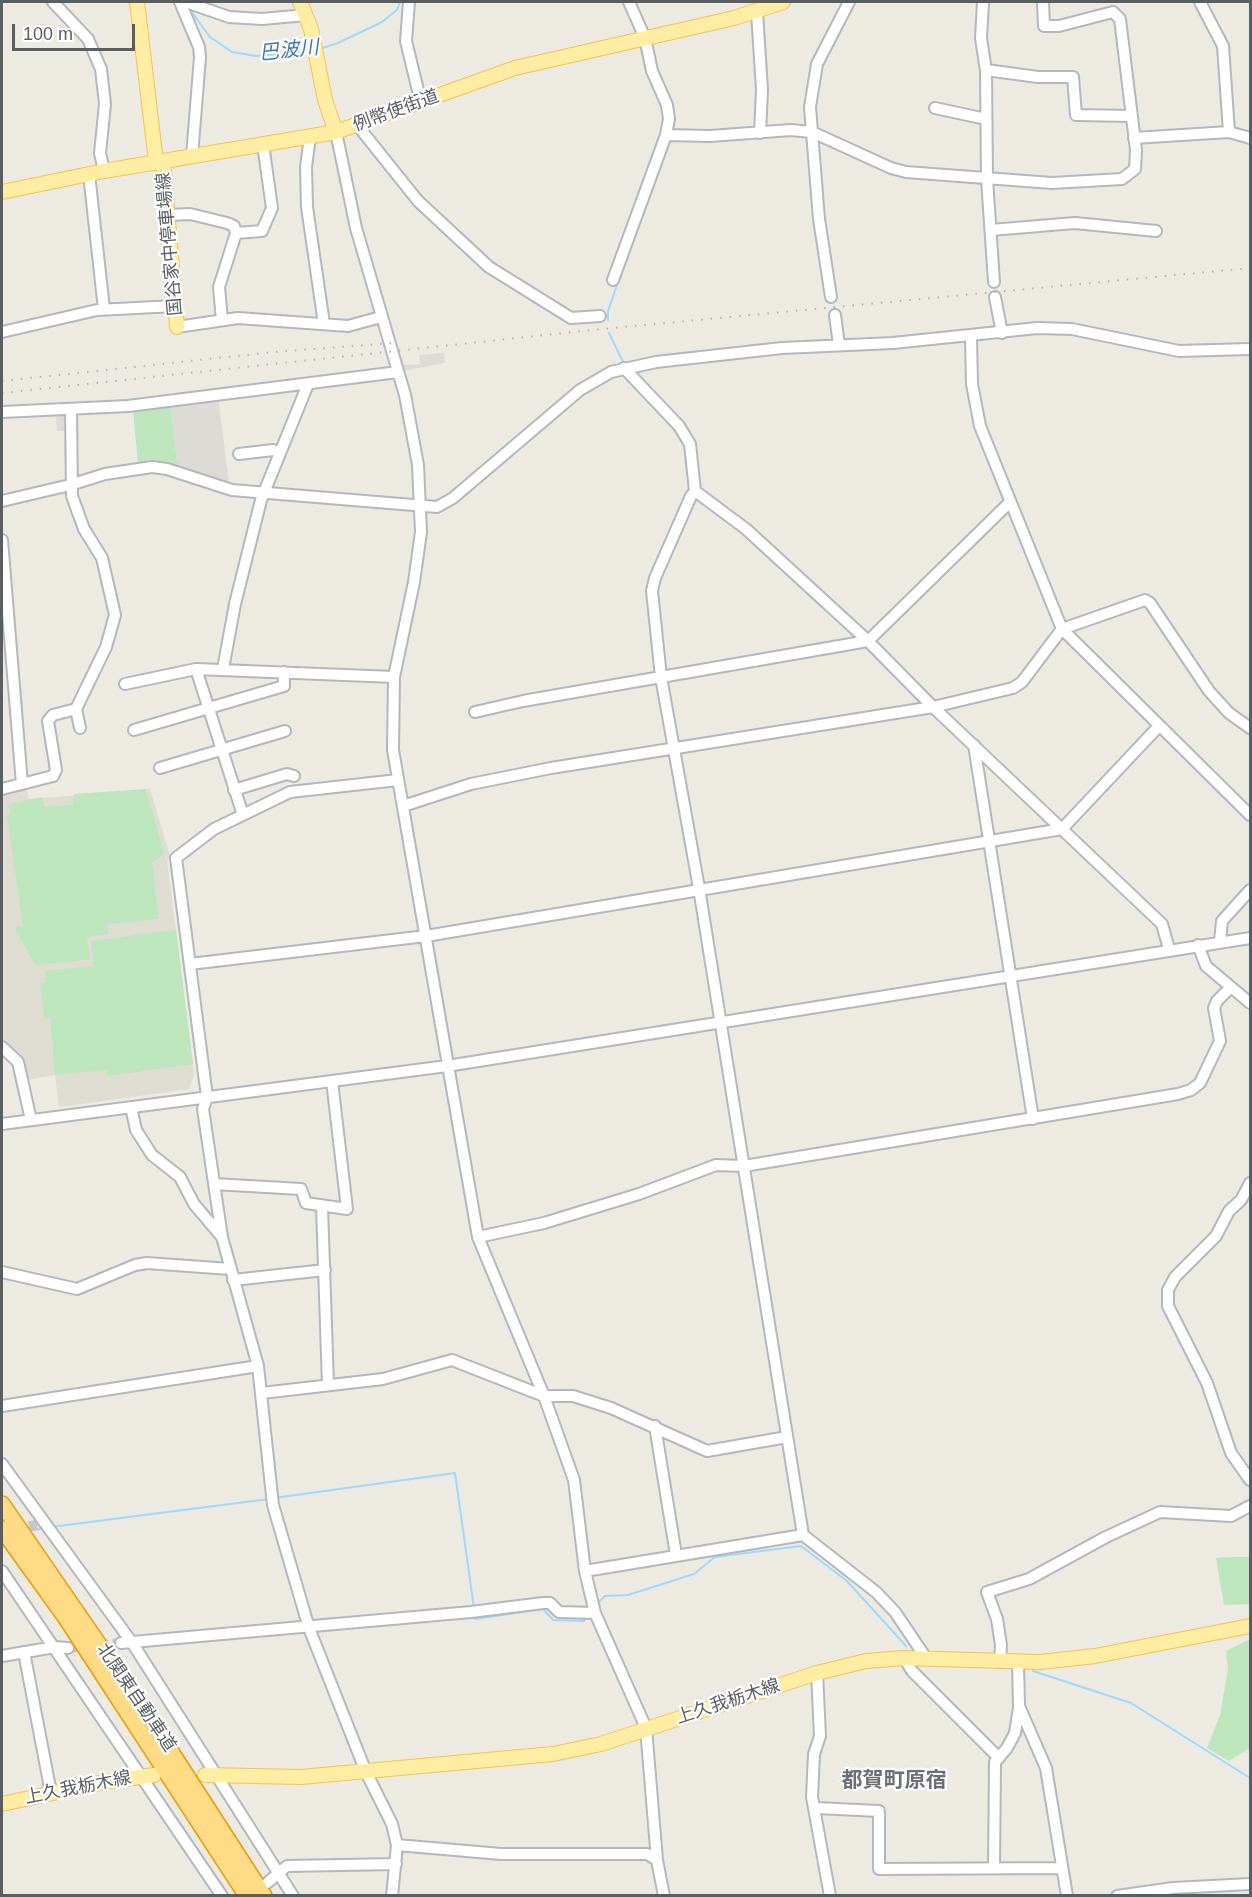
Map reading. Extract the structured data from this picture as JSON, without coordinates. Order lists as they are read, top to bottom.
{
  "streets": {
    "highway": ["北関東自動車道"],
    "main road": ["例幣使街道", "国谷家中停車場線", "上久我栃木線"]
  },
  "crossings": [
    ["例幣使街道", "国谷家中停車場線"]
  ],
  "districts": ["都賀町原宿"],
  "water": ["巴波川"],
  "scale_bar": "100 m"
}
